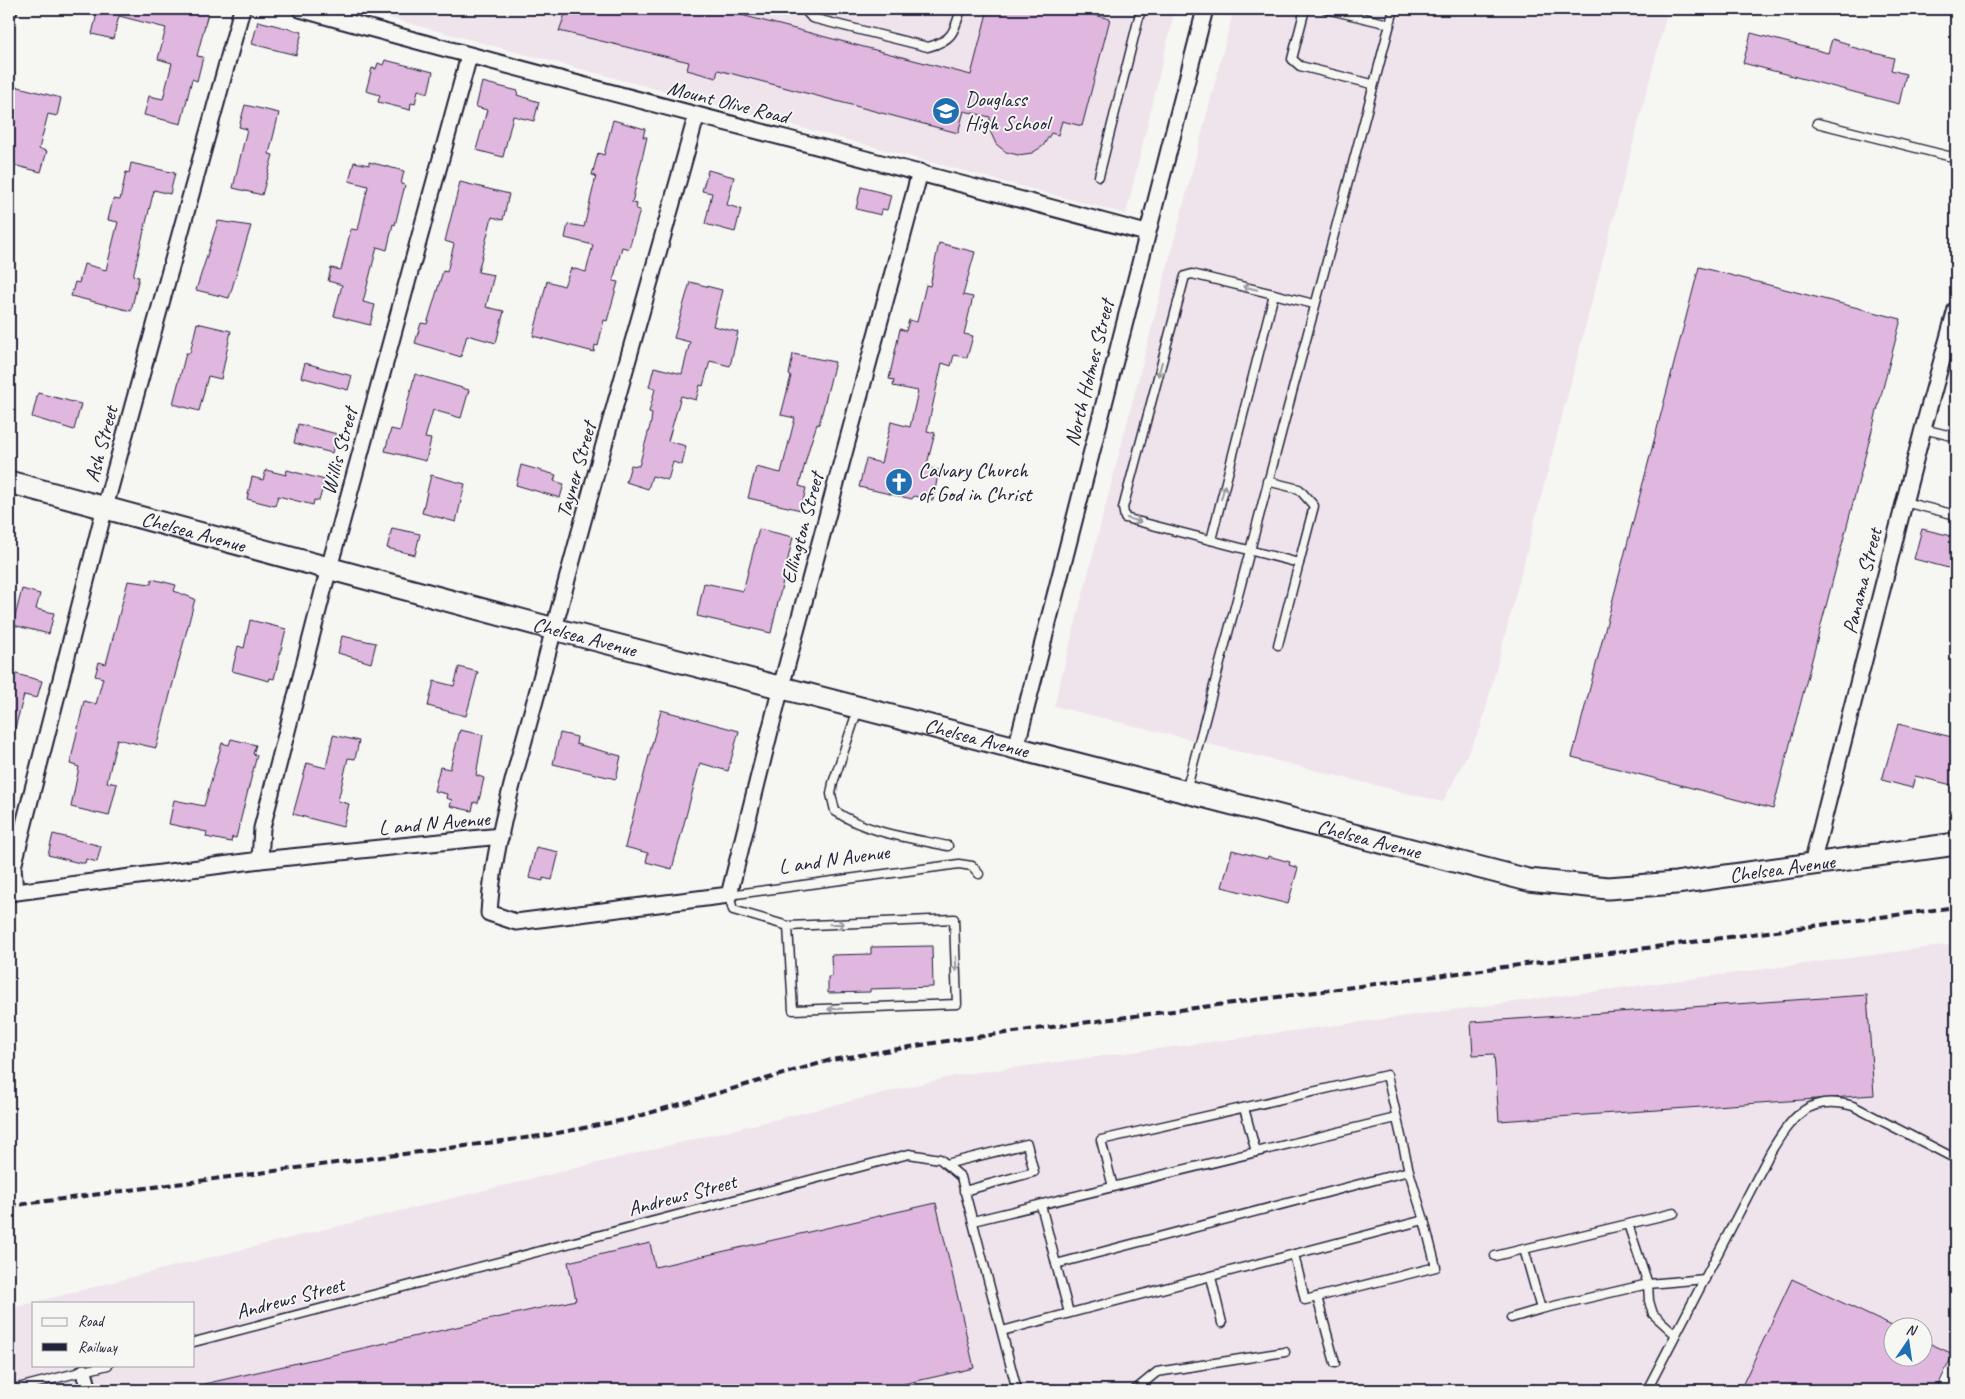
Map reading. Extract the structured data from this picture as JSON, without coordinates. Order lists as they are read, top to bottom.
{
  "streets": {
    "main road": ["Chelsea Avenue"],
    "street": [
      "Mount Olive Road",
      "North Holmes Street",
      "Ash Street",
      "Willis Street",
      "Tayner Street",
      "Ellington Street",
      "Panama Street",
      "L and N Avenue"
    ],
    "lane": ["Andrews Street"]
  },
  "crossings": [
    ["Mount Olive Road", "North Holmes Street"],
    ["Mount Olive Road", "Willis Street"],
    ["Mount Olive Road", "Tayner Street"],
    ["Mount Olive Road", "Ellington Street"],
    ["North Holmes Street", "Chelsea Avenue"],
    ["Ash Street", "Chelsea Avenue"],
    ["Ash Street", "L and N Avenue"],
    ["Willis Street", "Chelsea Avenue"],
    ["Willis Street", "L and N Avenue"],
    ["Tayner Street", "Chelsea Avenue"],
    ["Tayner Street", "L and N Avenue"],
    ["Ellington Street", "Chelsea Avenue"],
    ["Ellington Street", "L and N Avenue"],
    ["Chelsea Avenue", "Panama Street"]
  ],
  "places": {
    "school or university": ["Douglass High School"],
    "church": ["Calvary Church of God in Christ"]
  },
  "legend": ["Road", "Railway"],
  "north": "top"
}
